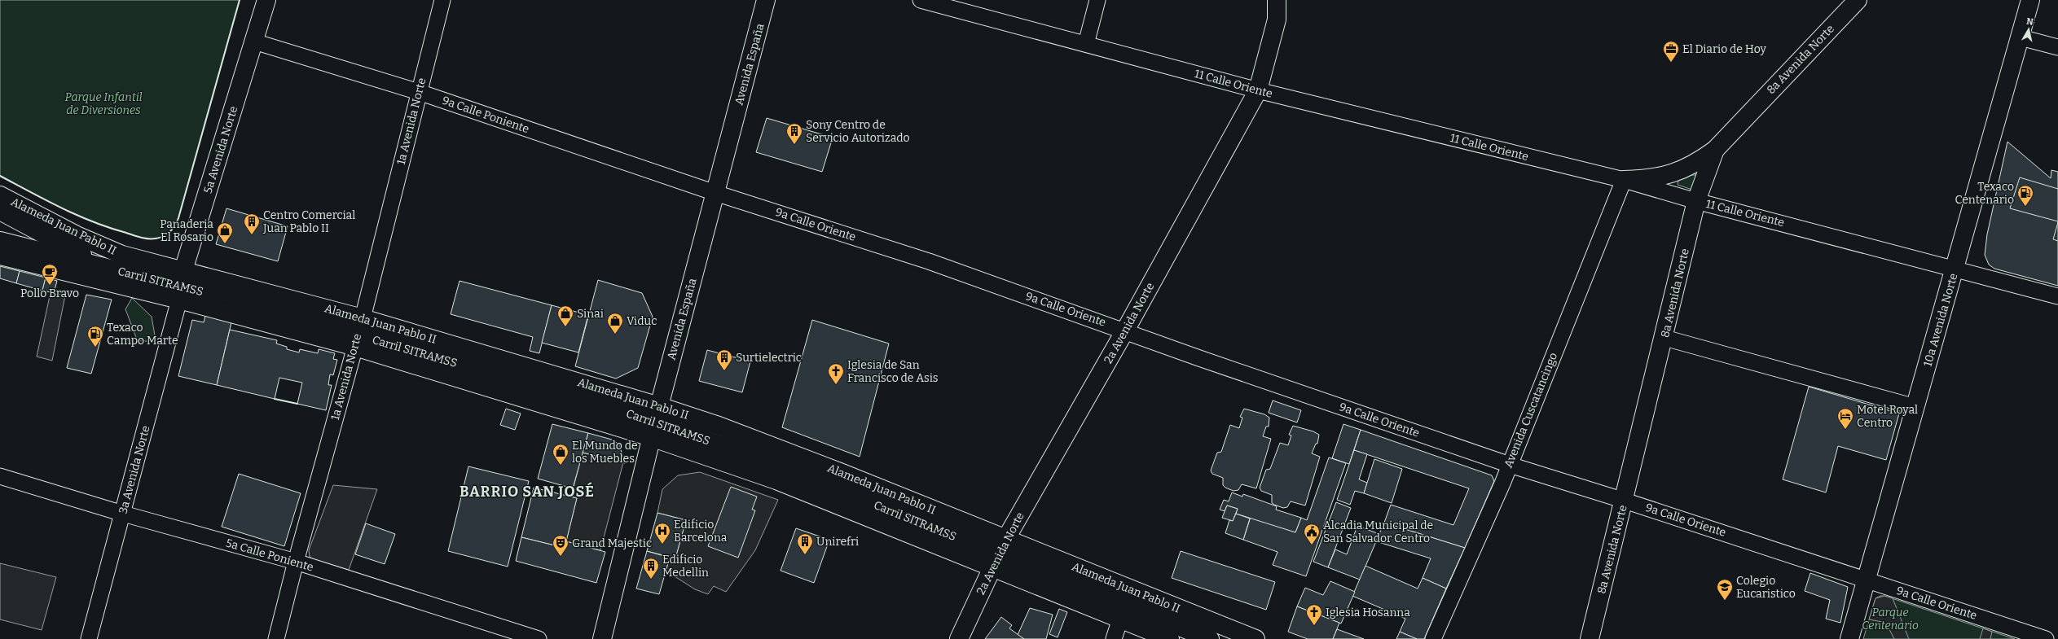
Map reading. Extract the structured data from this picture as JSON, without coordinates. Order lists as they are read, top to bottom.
{
  "streets": {
    "main road": [
      "8a Avenida Norte",
      "Avenida España",
      "5a Avenida Norte",
      "Alameda Juan Pablo II",
      "Carril SITRAMSS",
      "10a Avenida Norte",
      "2a Avenida Norte"
    ],
    "street": [
      "11 Calle Oriente",
      "9a Calle Poniente",
      "1a Avenida Norte",
      "9a Calle Oriente",
      "Avenida Cuscatancingo",
      "3a Avenida Norte",
      "5a Calle Poniente"
    ]
  },
  "crossings": [
    ["8a Avenida Norte", "11 Calle Oriente"],
    ["8a Avenida Norte", "9a Calle Oriente"],
    ["Avenida España", "9a Calle Poniente"],
    ["Avenida España", "9a Calle Oriente"],
    ["Avenida España", "Carril SITRAMSS"],
    ["11 Calle Oriente", "10a Avenida Norte"],
    ["11 Calle Oriente", "2a Avenida Norte"],
    ["11 Calle Oriente", "Avenida Cuscatancingo"],
    ["9a Calle Poniente", "1a Avenida Norte"],
    ["9a Calle Poniente", "5a Avenida Norte"],
    ["9a Calle Poniente", "9a Calle Oriente"],
    ["1a Avenida Norte", "Alameda Juan Pablo II"],
    ["1a Avenida Norte", "Carril SITRAMSS"],
    ["1a Avenida Norte", "5a Calle Poniente"],
    ["5a Avenida Norte", "Alameda Juan Pablo II"],
    ["5a Avenida Norte", "Carril SITRAMSS"],
    ["5a Avenida Norte", "3a Avenida Norte"],
    ["9a Calle Oriente", "10a Avenida Norte"],
    ["9a Calle Oriente", "2a Avenida Norte"],
    ["9a Calle Oriente", "Avenida Cuscatancingo"],
    ["Alameda Juan Pablo II", "Carril SITRAMSS"],
    ["Alameda Juan Pablo II", "2a Avenida Norte"],
    ["Alameda Juan Pablo II", "3a Avenida Norte"],
    ["Carril SITRAMSS", "2a Avenida Norte"],
    ["Carril SITRAMSS", "3a Avenida Norte"],
    ["3a Avenida Norte", "5a Calle Poniente"]
  ],
  "districts": ["BARRIO SAN JOSÉ"],
  "parks": ["Parque Infantil de Diversiones", "Parque Centenario"],
  "places": {
    "office": ["El Diario de Hoy"],
    "building": [
      "Sony Centro de Servicio Autorizado",
      "Centro Comercial Juan Pablo II",
      "Surtielectric",
      "Unirefri",
      "Edificio Medellin"
    ],
    "fuel station": ["Texaco Centenario", "Texaco Campo Marte"],
    "shop": [
      "Panaderia El Rosario",
      "Sinai",
      "Viduc",
      "El Mundo de los Muebles"
    ],
    "cafe": ["Pollo Bravo"],
    "church": ["Iglesia de San Francisco de Asis", "Iglesia Hosanna"],
    "hotel": ["Motel Royal Centro"],
    "hospital": ["Edificio Barcelona"],
    "public building": ["Alcadia Municipal de San Salvador Centro"],
    "theatre": ["Grand Majestic"],
    "school or university": ["Colegio Eucaristico"]
  },
  "north": "top"
}
